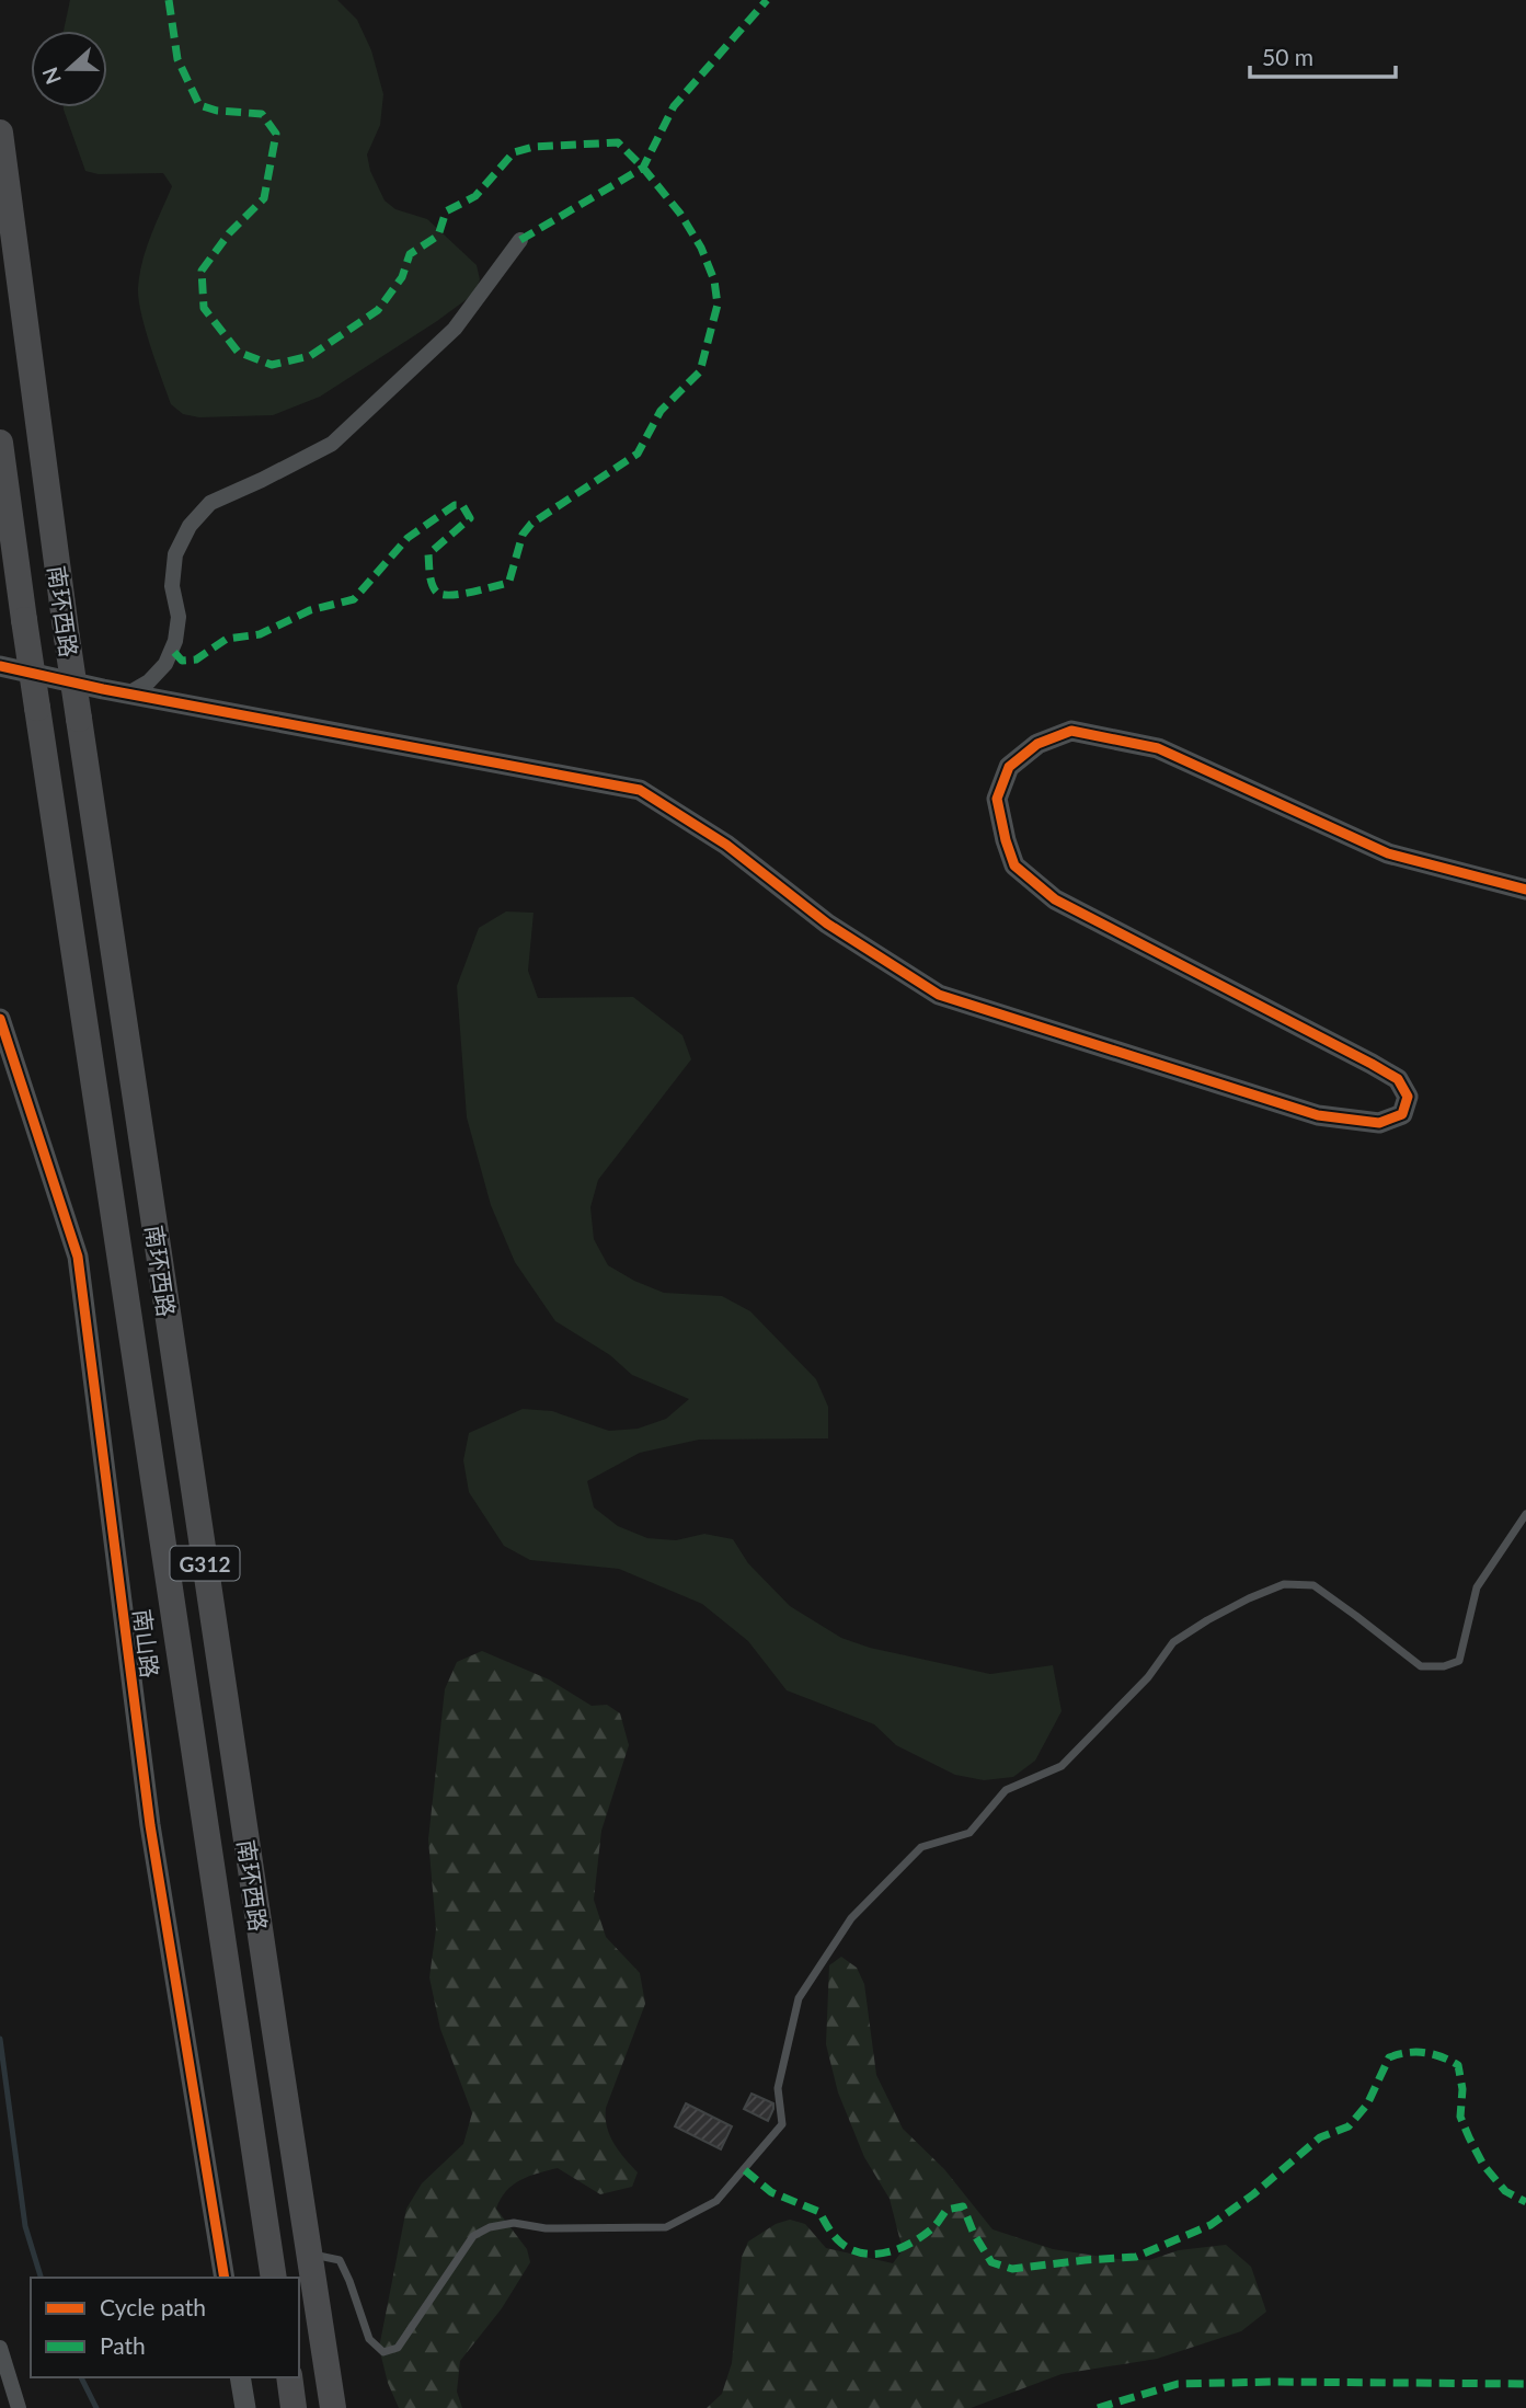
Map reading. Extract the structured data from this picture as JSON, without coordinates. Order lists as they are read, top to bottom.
{
  "streets": {
    "highway": ["南环西路", "G312"],
    "street": ["南山路"]
  },
  "legend": ["Cycle path", "Path"],
  "scale_bar": "50 m",
  "north": "left"
}
